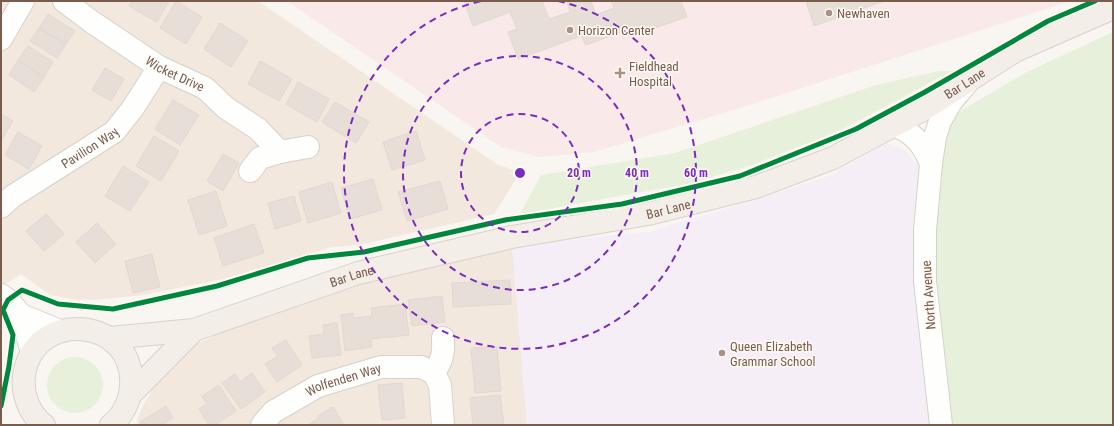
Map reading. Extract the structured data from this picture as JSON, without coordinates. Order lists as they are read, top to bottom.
{
  "streets": {
    "main road": ["Bar Lane"],
    "street": [
      "Wicket Drive",
      "Pavilion Way",
      "North Avenue",
      "Wolfenden Way"
    ]
  },
  "crossings": [
    ["Wicket Drive", "Pavilion Way"],
    ["Bar Lane", "North Avenue"]
  ],
  "places": {
    "other": ["Newhaven", "Horizon Center", "Queen Elizabeth Grammar School"],
    "health": ["Fieldhead Hospital"]
  },
  "rings": ["20 m", "40 m", "60 m"]
}
